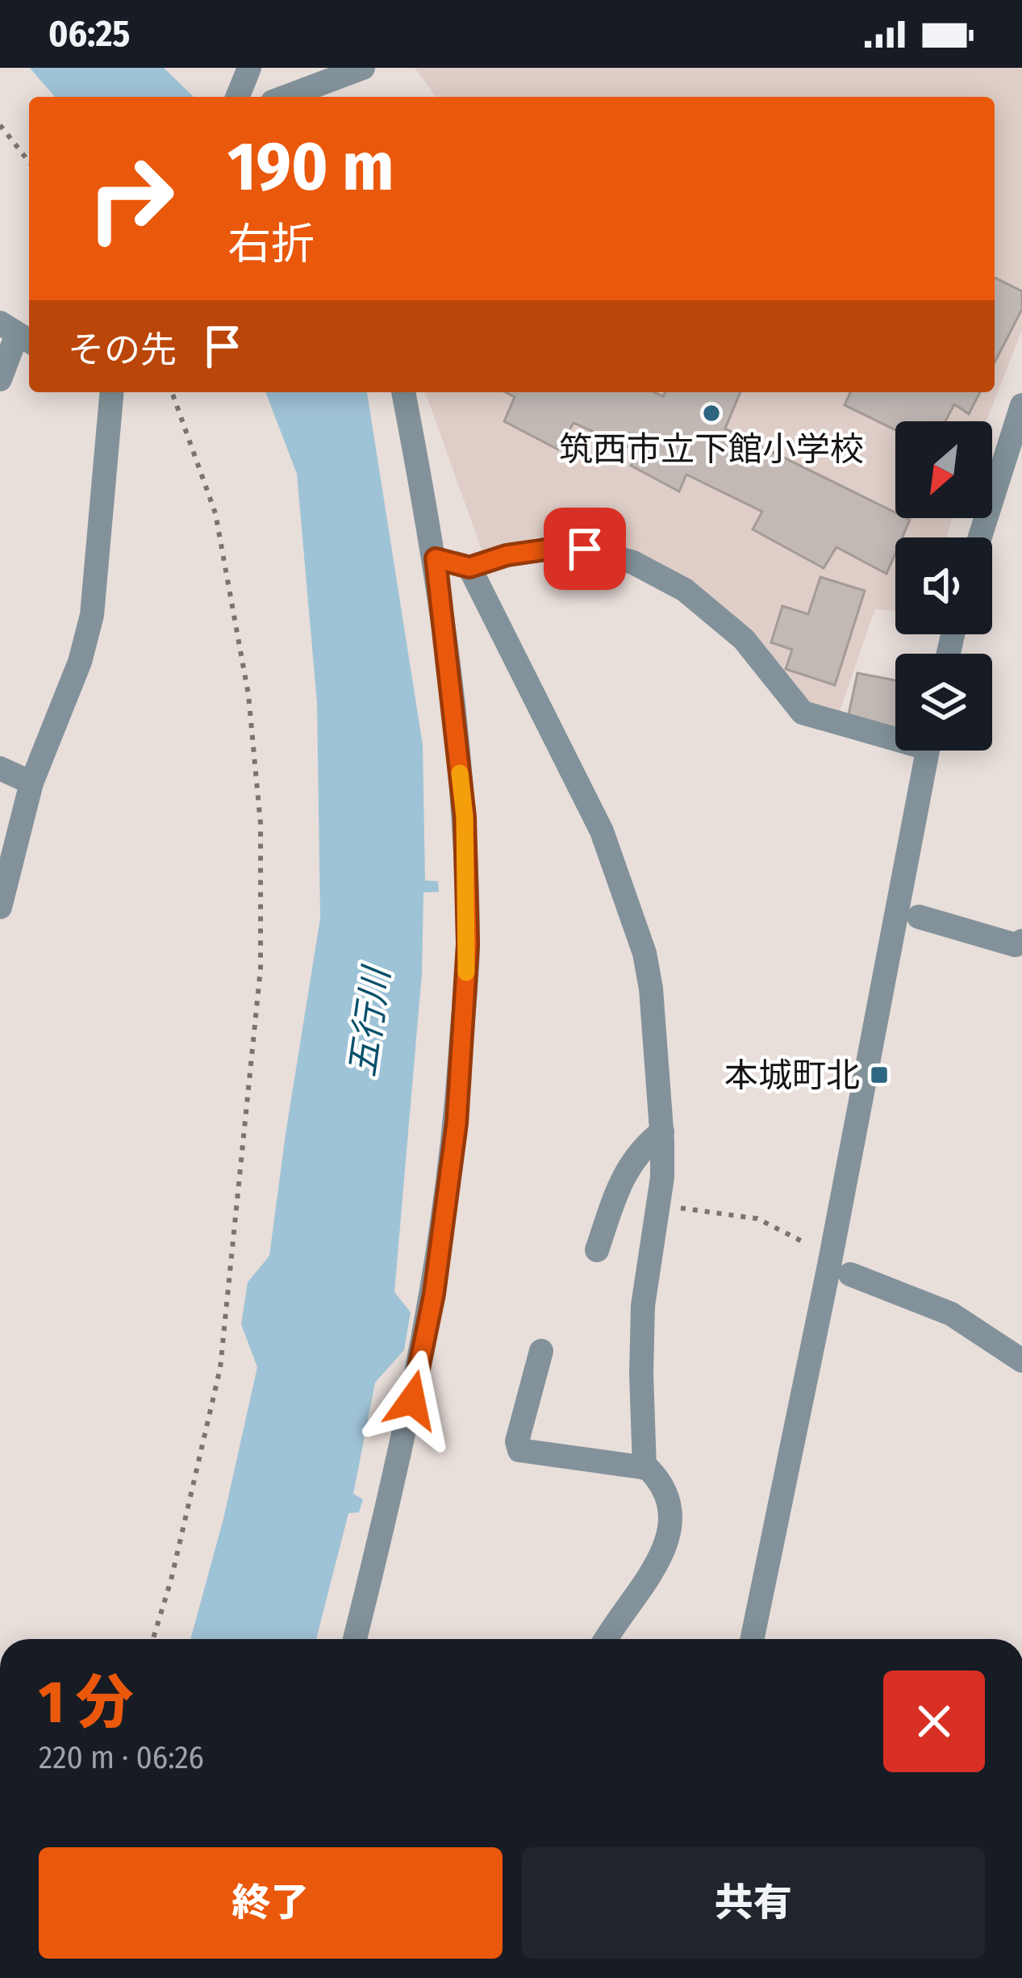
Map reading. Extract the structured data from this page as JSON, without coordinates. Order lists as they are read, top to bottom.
{
  "water": ["五行川"],
  "places": {
    "other": ["筑西市立下館小学校"],
    "transit": ["本城町北"]
  },
  "north": "bottom left",
  "page": {
    "status": "06:25",
    "turn": ["190 m", "右折"],
    "then": "その先",
    "heading": ["1 分", "220 m · 06:26"],
    "buttons": ["終了", "共有"]
  }
}
